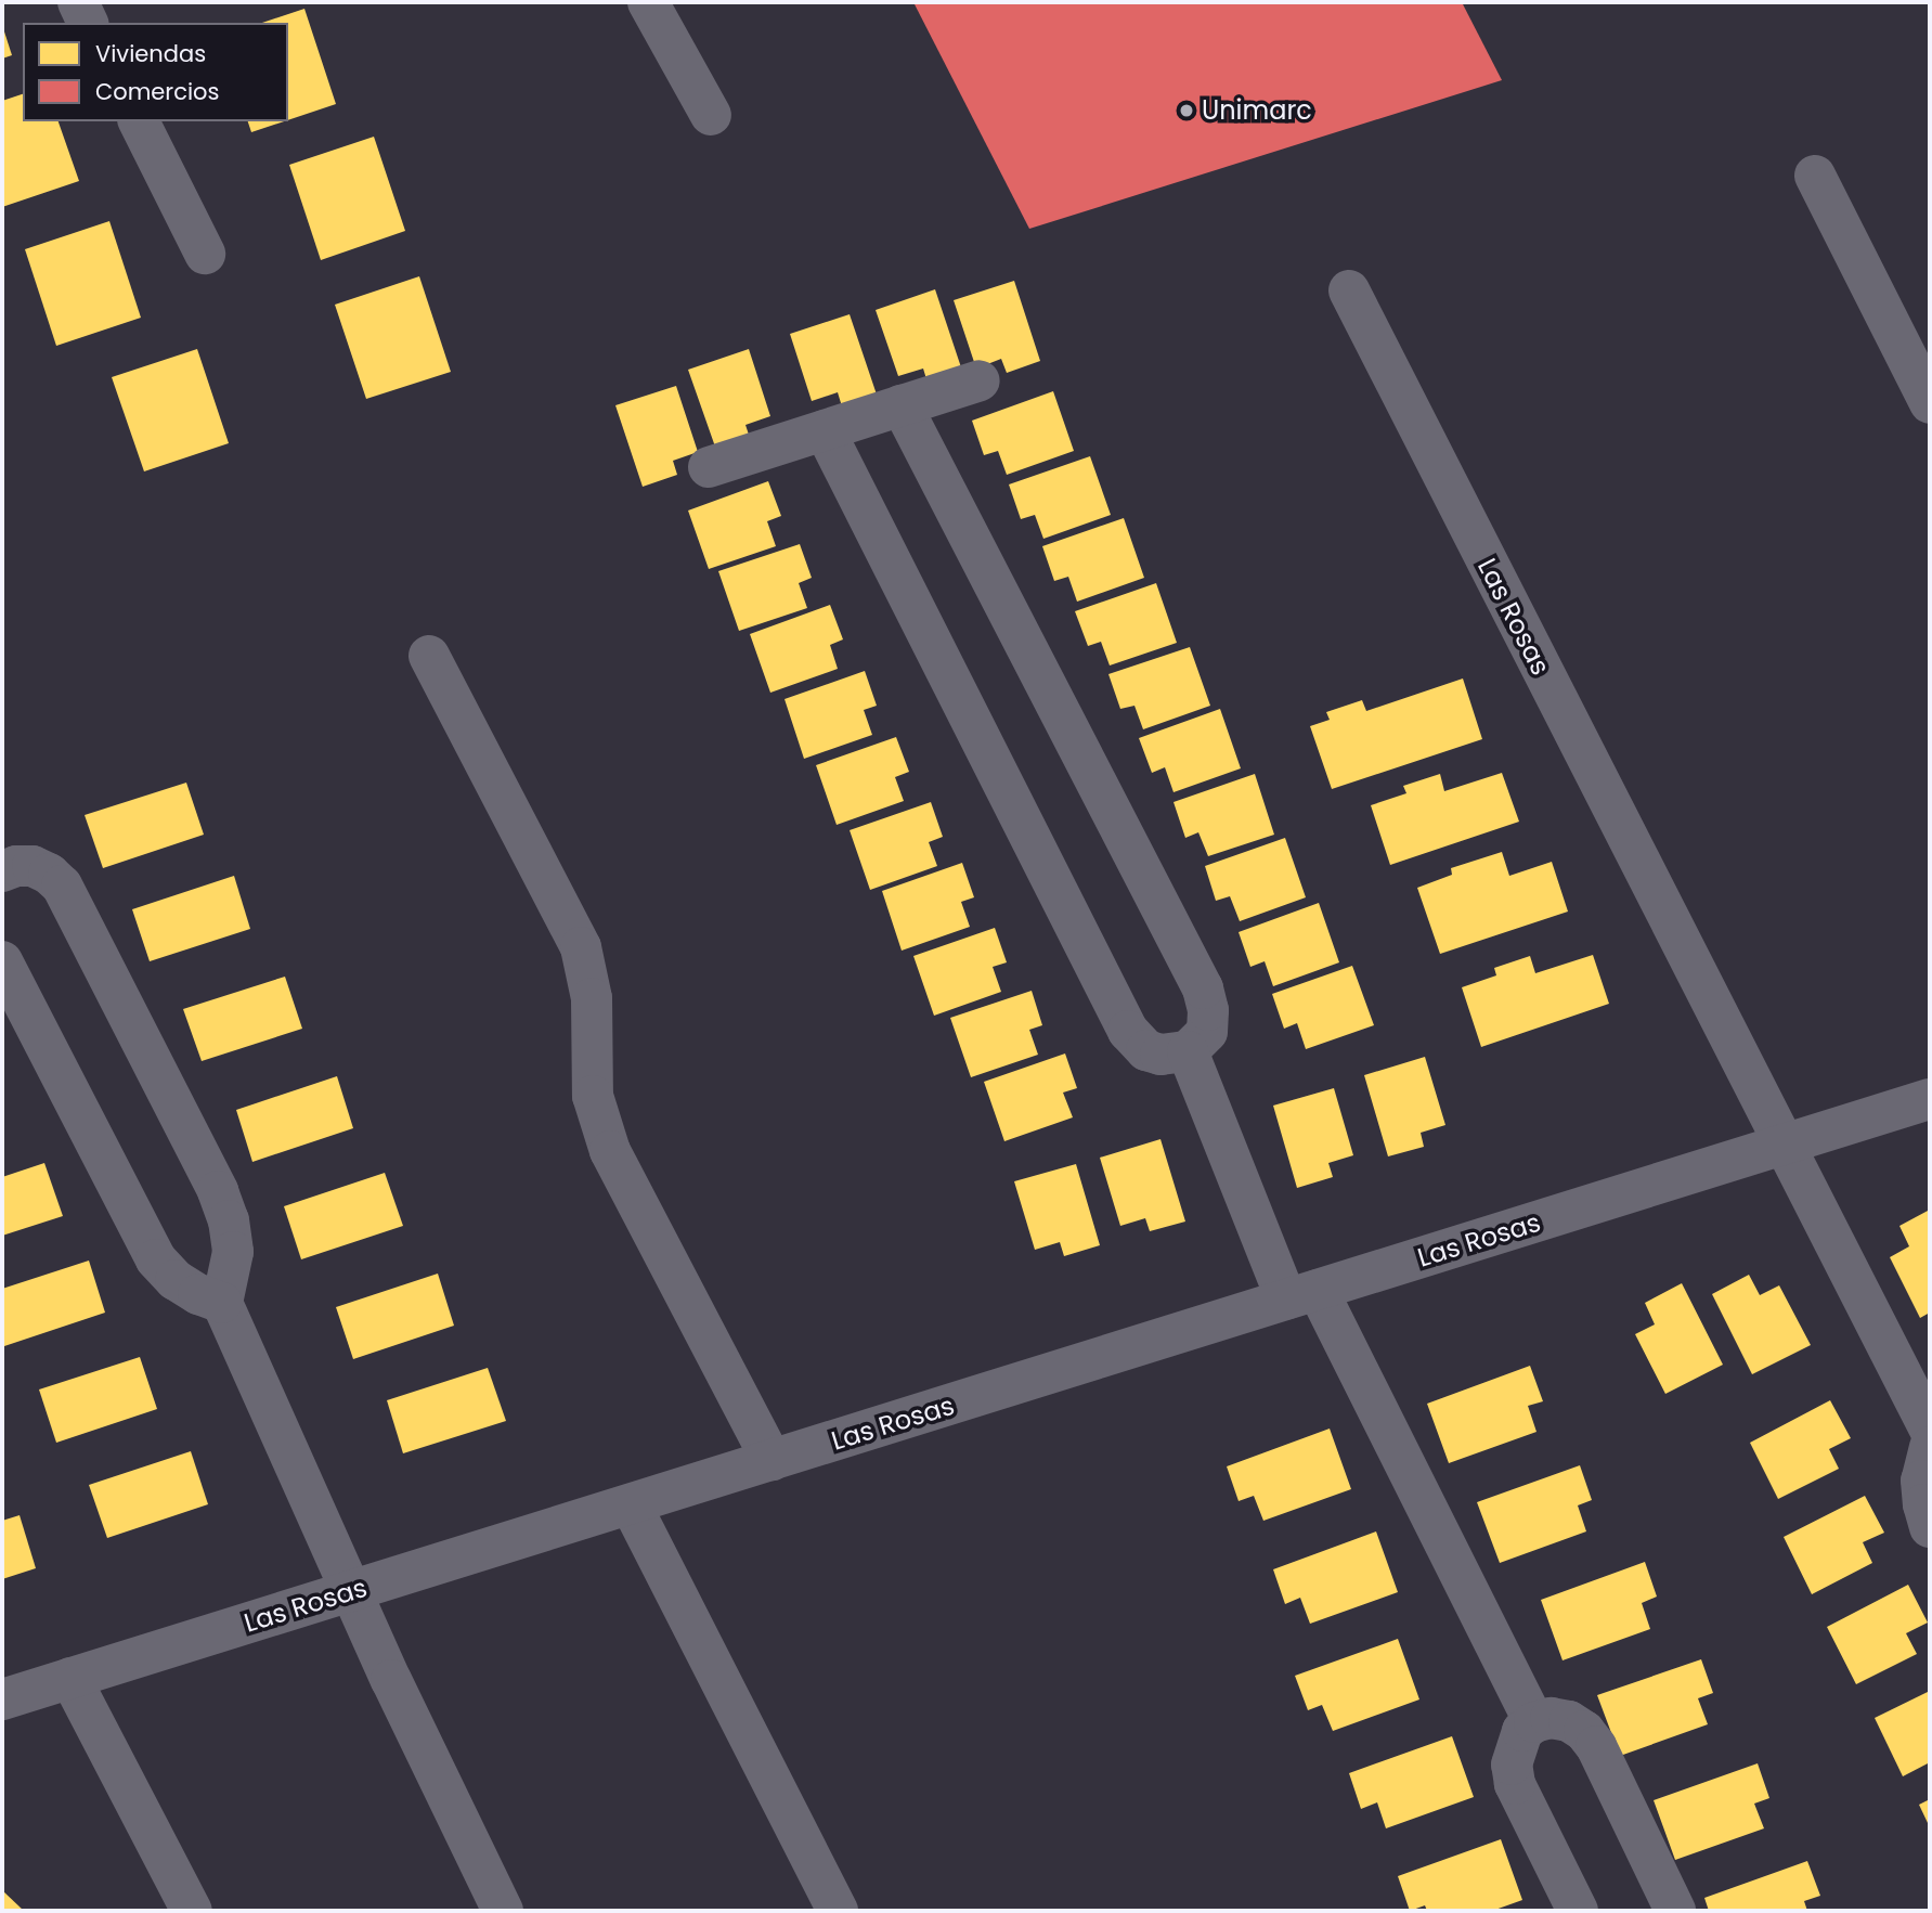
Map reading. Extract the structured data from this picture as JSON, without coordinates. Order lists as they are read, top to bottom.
{
  "streets": {
    "street": ["Las Rosas"]
  },
  "places": ["Unimarc"],
  "legend": ["Viviendas", "Comercios"]
}
